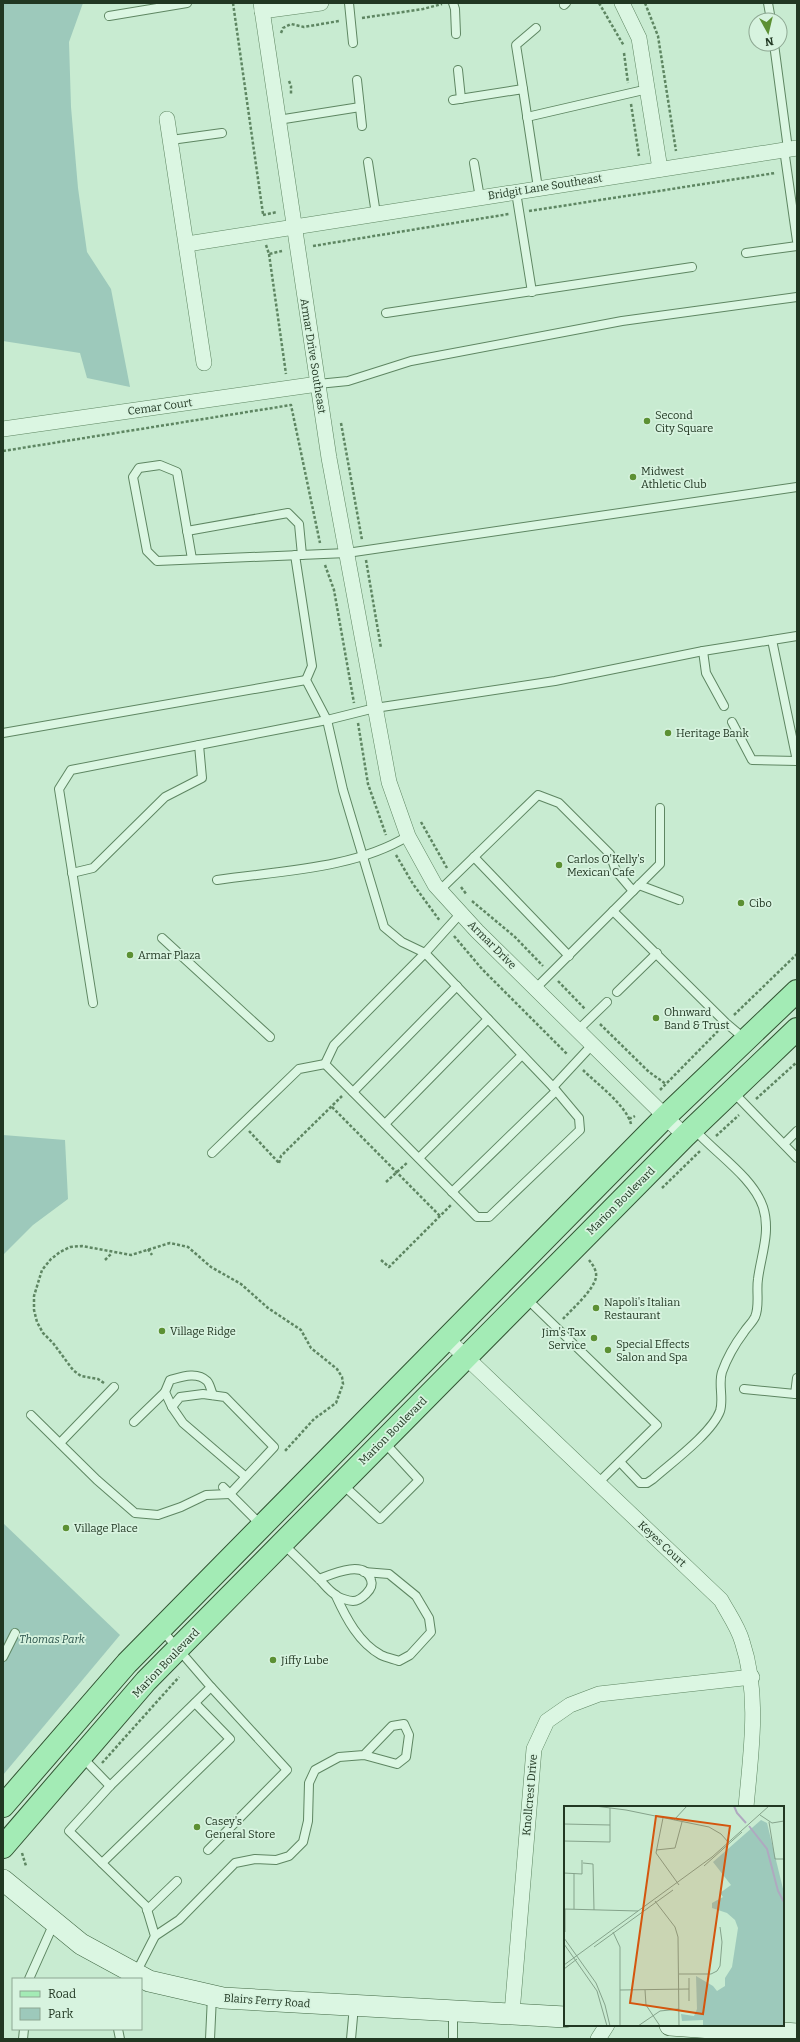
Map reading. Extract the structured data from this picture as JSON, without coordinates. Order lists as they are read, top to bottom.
{
  "streets": {
    "main road": ["Marion Boulevard", "Blairs Ferry Road"],
    "street": [
      "Bridgit Lane Southeast",
      "Armar Drive Southeast",
      "Cemar Court",
      "Armar Drive",
      "Keyes Court",
      "Knollcrest Drive"
    ]
  },
  "crossings": [
    ["Bridgit Lane Southeast", "Armar Drive Southeast"],
    ["Armar Drive Southeast", "Cemar Court"],
    ["Armar Drive Southeast", "Armar Drive"],
    ["Armar Drive", "Marion Boulevard"],
    ["Marion Boulevard", "Keyes Court"],
    ["Keyes Court", "Knollcrest Drive"],
    ["Knollcrest Drive", "Blairs Ferry Road"]
  ],
  "parks": ["Thomas Park"],
  "places": [
    "Second City Square",
    "Midwest Athletic Club",
    "Heritage Bank",
    "Carlos O'Kelly's Mexican Cafe",
    "Cibo",
    "Armar Plaza",
    "Ohnward Band & Trust",
    "Napoli's Italian Restaurant",
    "Village Ridge",
    "Jim's Tax Service",
    "Special Effects Salon and Spa",
    "Village Place",
    "Jiffy Lube",
    "Casey's General Store"
  ],
  "legend": ["Road", "Park"],
  "north": "bottom"
}
